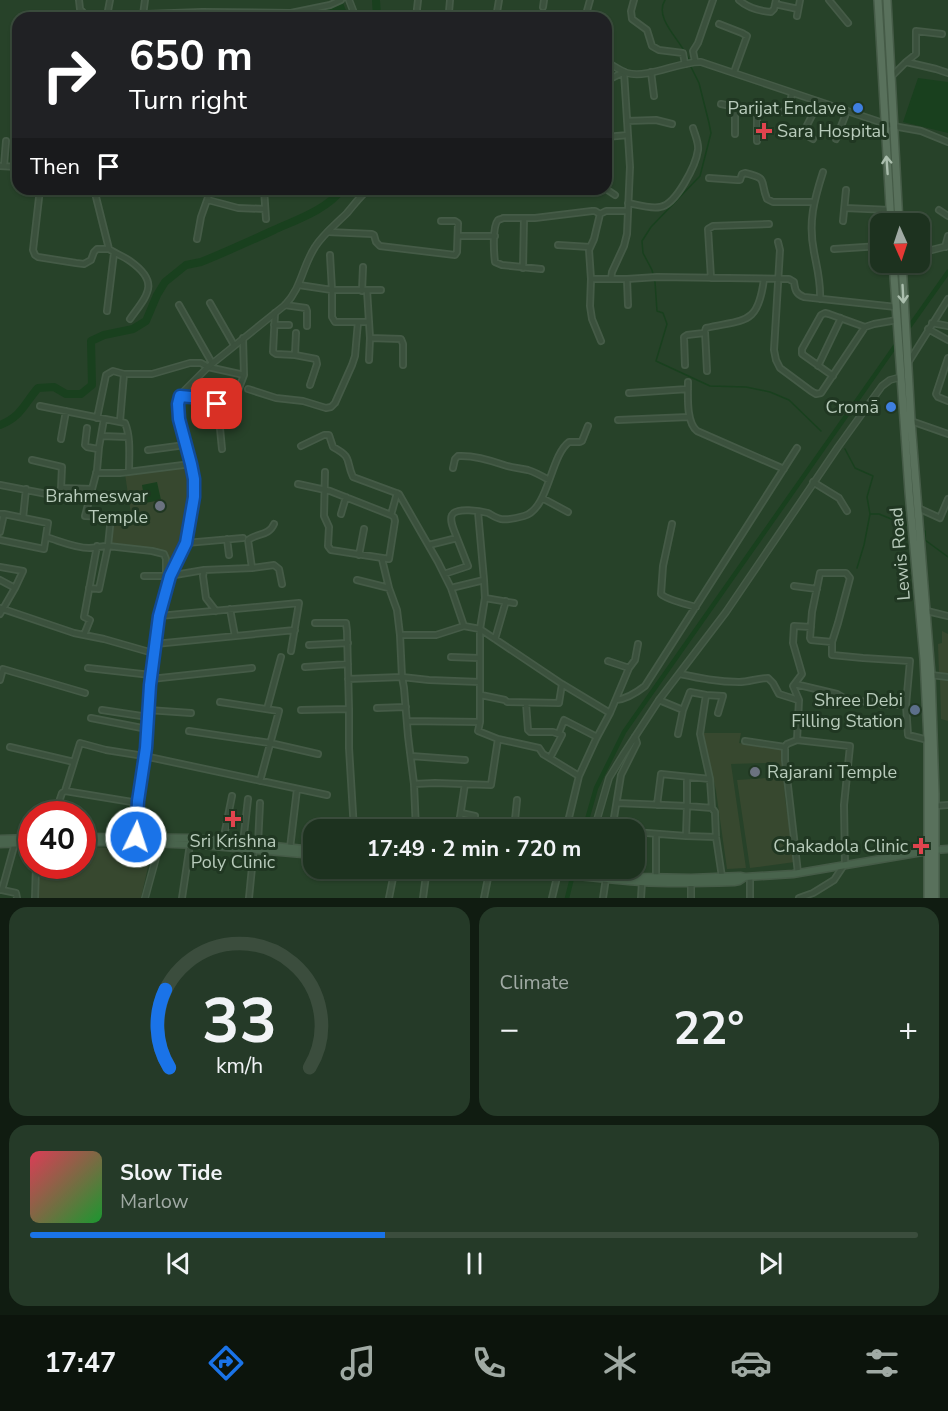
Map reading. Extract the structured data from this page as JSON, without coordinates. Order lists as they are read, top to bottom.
{
  "streets": {
    "main road": ["Lewis Road"]
  },
  "places": {
    "other": [
      "Parijat Enclave",
      "Cromā",
      "Brahmeswar Temple",
      "Shree Debi Filling Station",
      "Rajarani Temple"
    ],
    "health": ["Sara Hospital", "Sri Krishna Poly Clinic", "Chakadola Clinic"]
  },
  "north": "bottom",
  "page": {
    "turn": ["650 m", "Turn right"],
    "then": "Then",
    "limit": "40",
    "trip": "17:49 · 2 min · 720 m",
    "tile": "Climate",
    "heat": ["−", "22°", "+"],
    "song": ["Slow Tide", "Marlow"],
    "tabs": "17:47",
    "gauge": ["33", "km/h"]
  }
}
